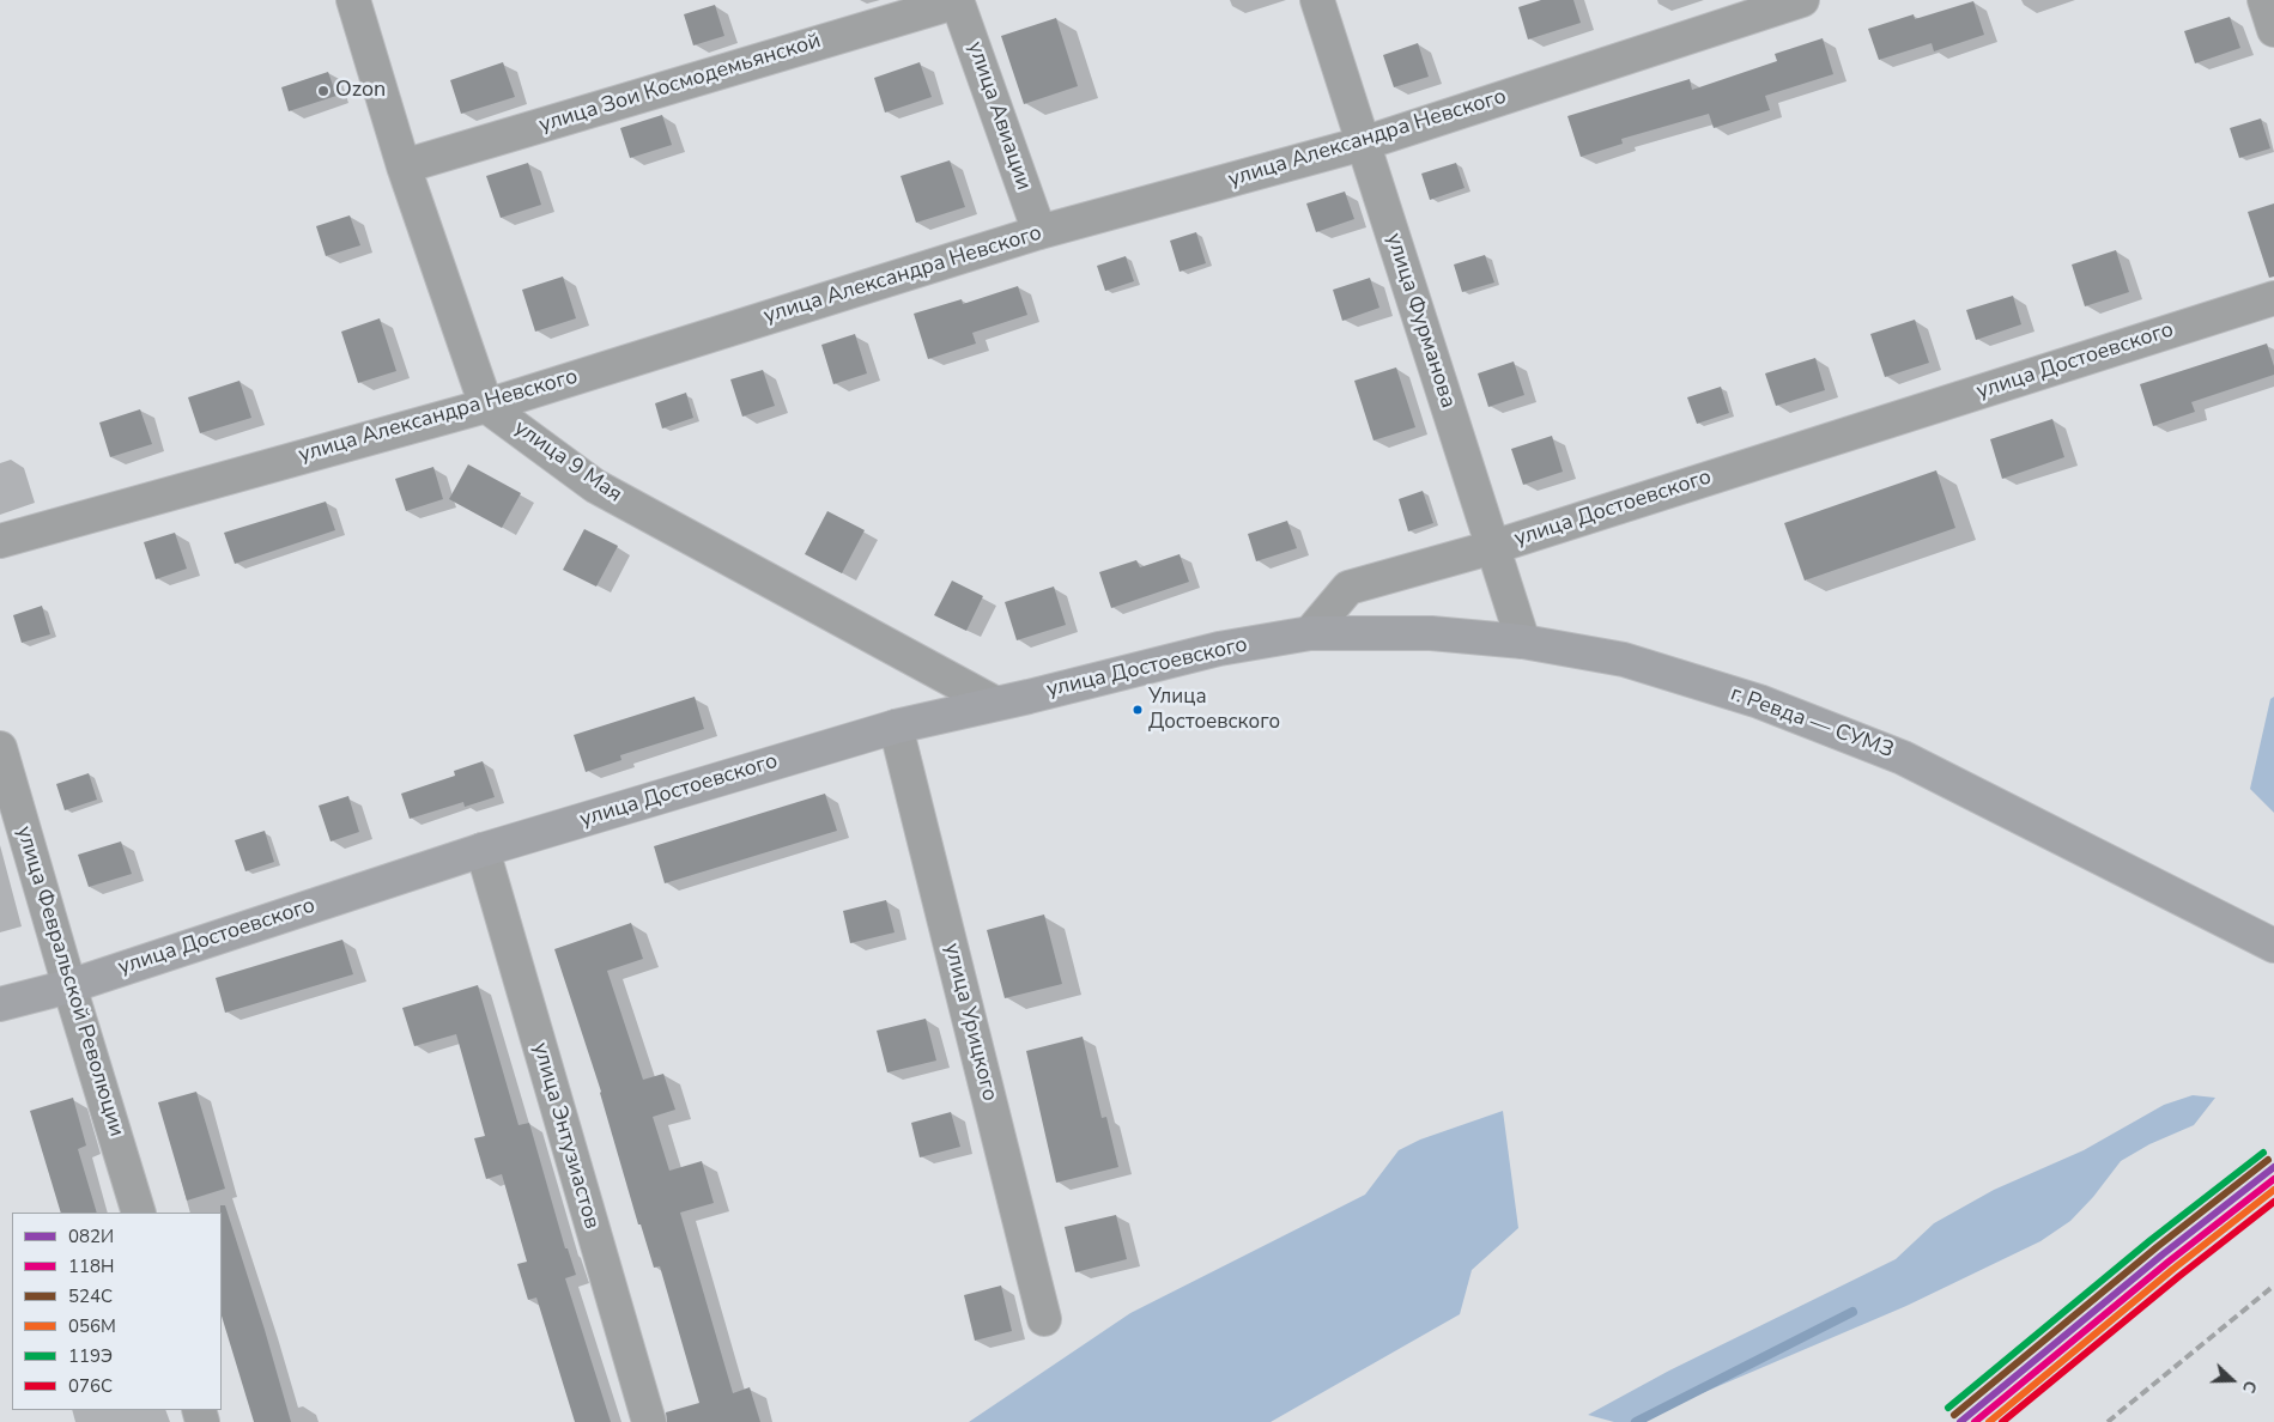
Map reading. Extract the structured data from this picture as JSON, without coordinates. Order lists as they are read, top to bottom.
{
  "streets": {
    "main road": ["улица Достоевского", "г. Ревда — СУМЗ"],
    "street": [
      "улица Зои Космодемьянской",
      "улица Авиации",
      "улица Александра Невского",
      "улица Фурманова",
      "улица 9 Мая",
      "улица Февральской Революции",
      "улица Урицкого",
      "улица Энтузиастов"
    ]
  },
  "crossings": [
    ["улица Зои Космодемьянской", "улица Авиации"],
    ["улица Авиации", "улица Александра Невского"],
    ["улица Александра Невского", "улица Фурманова"],
    ["улица Александра Невского", "улица 9 Мая"],
    ["улица Фурманова", "улица Достоевского"],
    ["улица Фурманова", "г. Ревда — СУМЗ"],
    ["улица Достоевского", "улица 9 Мая"],
    ["улица Достоевского", "г. Ревда — СУМЗ"],
    ["улица Достоевского", "улица Февральской Революции"],
    ["улица Достоевского", "улица Урицкого"],
    ["улица Достоевского", "улица Энтузиастов"]
  ],
  "places": ["Ozon", "Улица Достоевского"],
  "lines": [
    "transit line 119Э",
    "transit line 524С",
    "transit line 082И",
    "transit line 118Н",
    "transit line 056М",
    "transit line 076С"
  ],
  "legend": [
    "082И",
    "118Н",
    "524С",
    "056М",
    "119Э",
    "076С"
  ],
  "north": "right"
}
